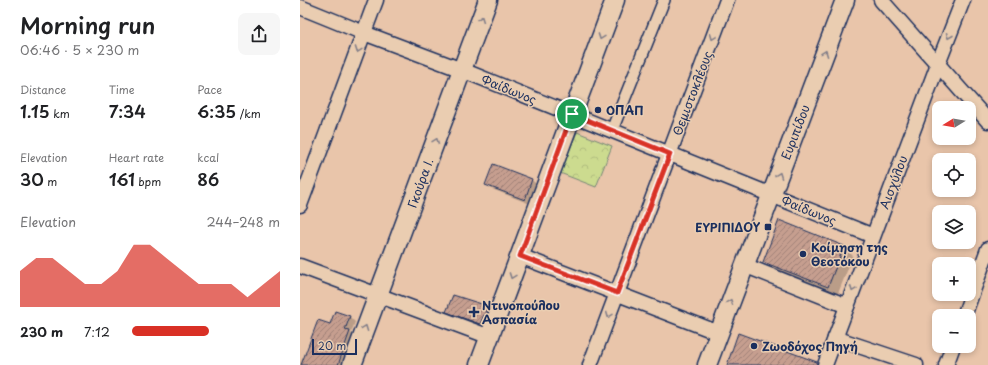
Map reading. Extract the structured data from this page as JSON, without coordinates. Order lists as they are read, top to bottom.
{
  "streets": {
    "street": [
      "Φαίδωνος",
      "Θεμιστοκλέους",
      "Ευριπίδου",
      "Αισχύλου",
      "Γκούρα Ι."
    ]
  },
  "crossings": [
    ["Φαίδωνος", "Θεμιστοκλέους"],
    ["Φαίδωνος", "Ευριπίδου"],
    ["Φαίδωνος", "Αισχύλου"],
    ["Φαίδωνος", "Γκούρα Ι."]
  ],
  "one_way": ["Ευριπίδου", "Αισχύλου"],
  "places": {
    "other": ["ΟΠΑΠ", "Κοίμηση της Θεοτόκου", "Ζωοδόχος Πηγή"],
    "transit": ["ΕΥΡΙΠΙΔΟΥ"],
    "health": ["Ντινοπούλου Ασπασία"]
  },
  "scale_bar": "20 m",
  "north": "left",
  "page": {
    "heading": ["Morning run", "06:46 · 5 × 230 m"],
    "stats": [
      ["Distance", "1.15 km"],
      ["Time", "7:34"],
      ["Pace", "6:35 /km"],
      ["Elevation", "30 m"],
      ["Heart rate", "161 bpm"],
      ["kcal", "86"]
    ],
    "map_buttons": ["+", "−"],
    "chart": ["Elevation", "244–248 m"],
    "list": [
      {
        "name": "230 m",
        "note": "7:12"
      }
    ],
    "scale": "20 m"
  }
}
